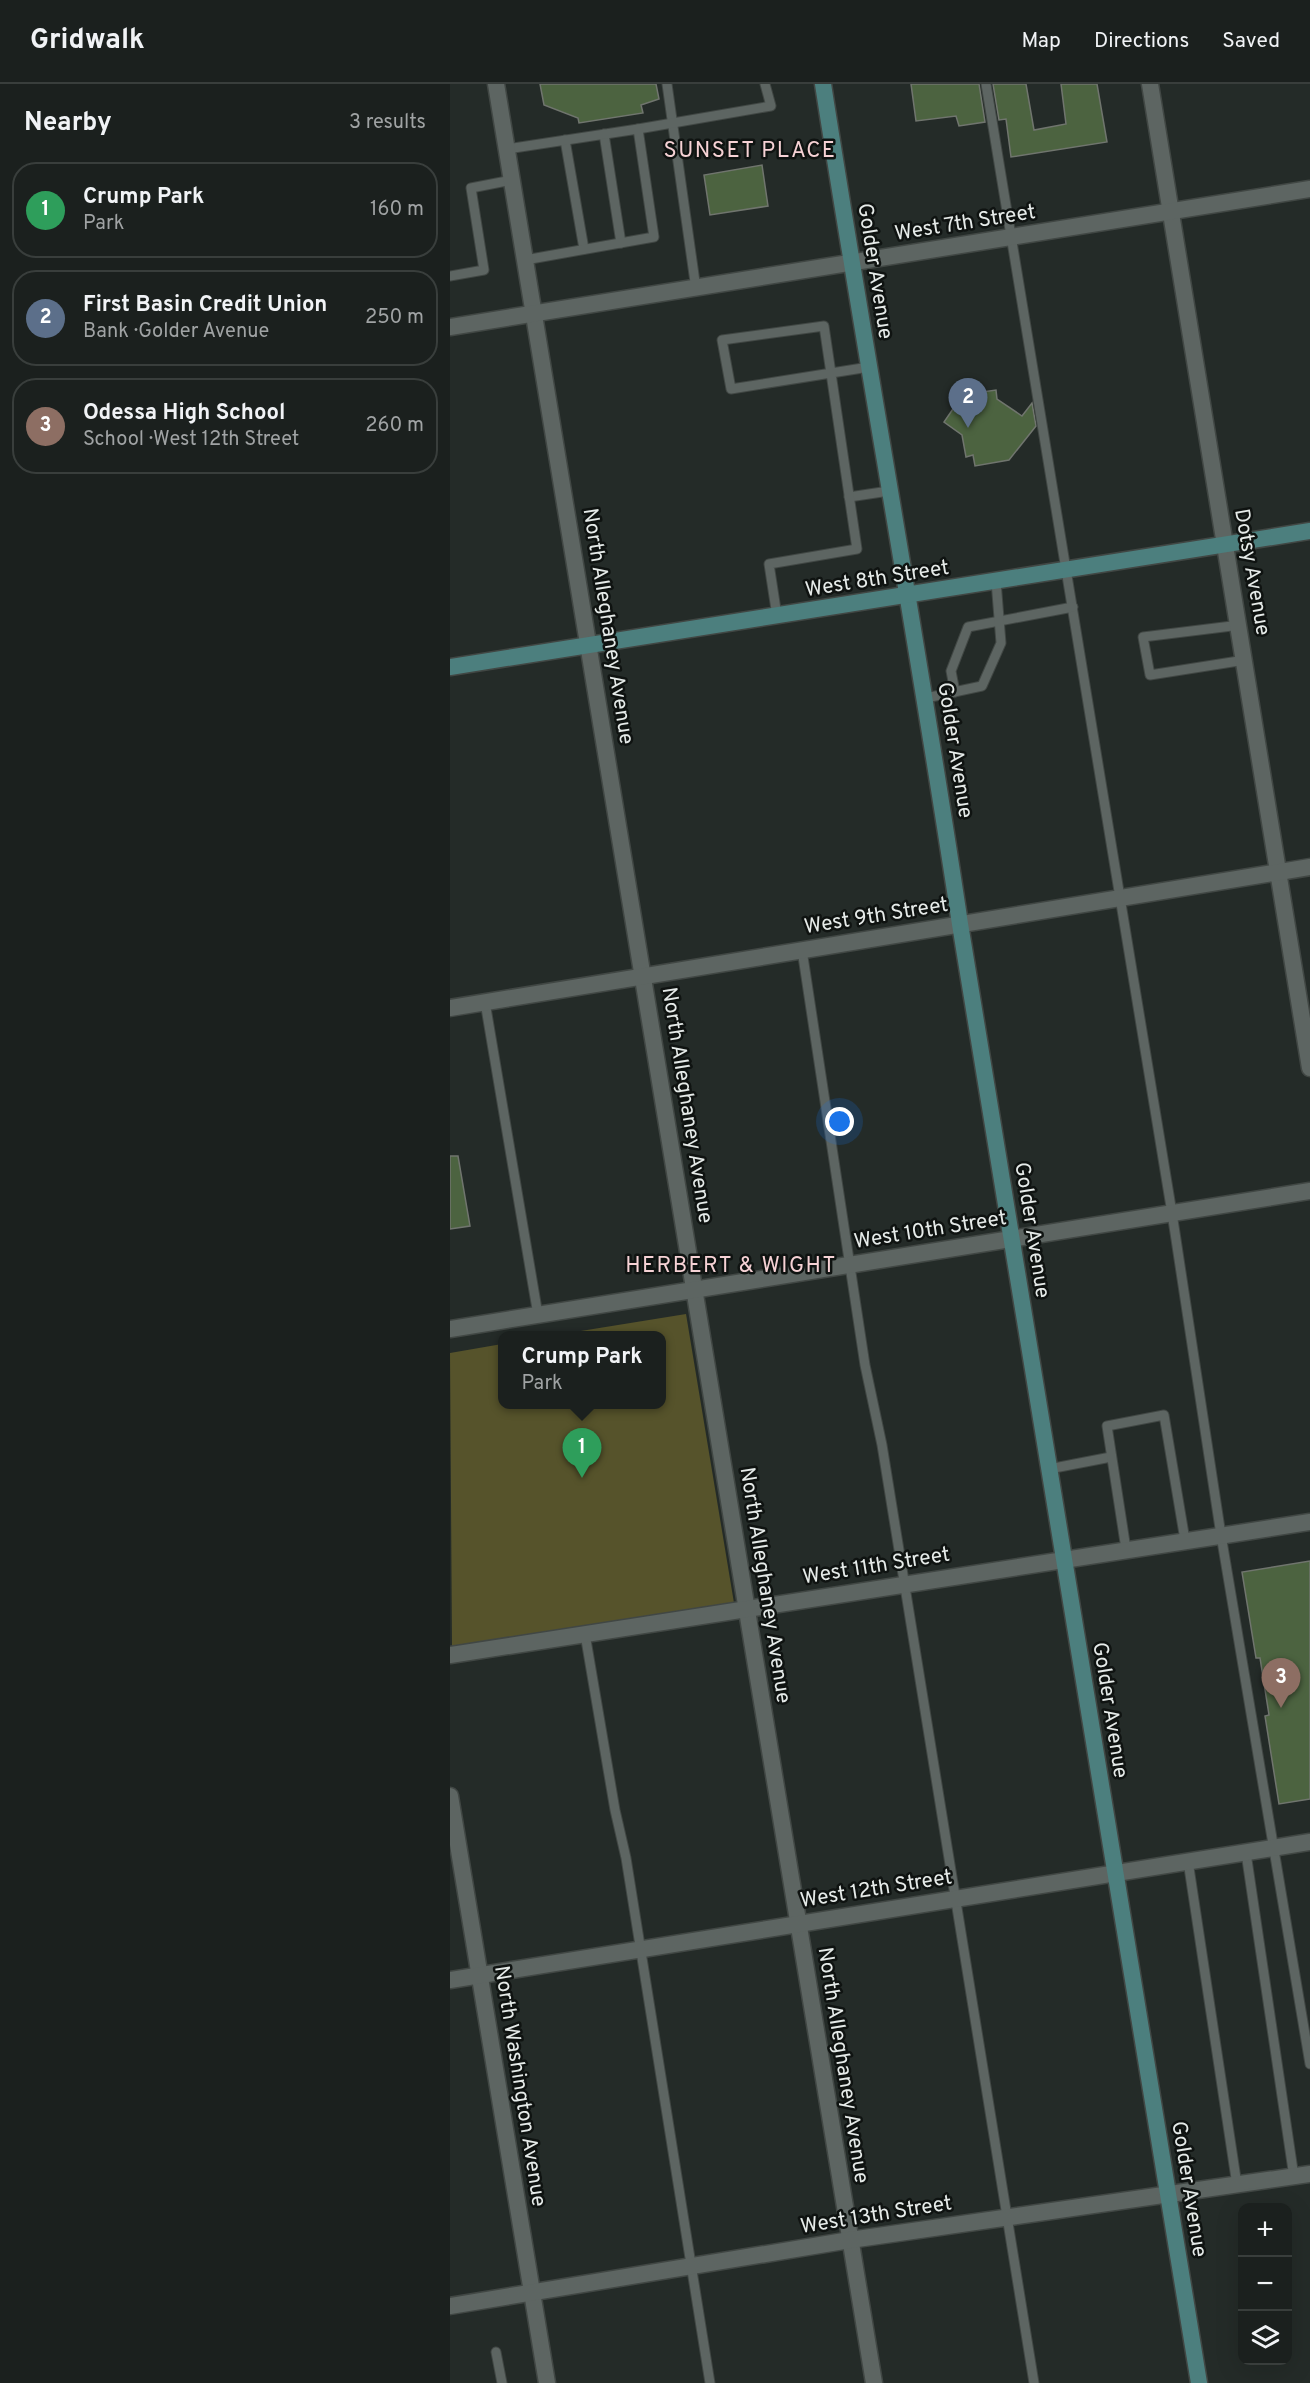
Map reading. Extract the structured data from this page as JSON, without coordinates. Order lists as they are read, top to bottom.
{
  "streets": {
    "main road": ["Golder Avenue", "West 8th Street"],
    "street": [
      "West 7th Street",
      "Dotsy Avenue",
      "North Alleghaney Avenue",
      "West 9th Street",
      "West 10th Street",
      "West 11th Street",
      "West 12th Street",
      "North Washington Avenue",
      "West 13th Street"
    ]
  },
  "crossings": [
    ["West 7th Street", "Golder Avenue"],
    ["West 7th Street", "Dotsy Avenue"],
    ["West 7th Street", "North Alleghaney Avenue"],
    ["Golder Avenue", "West 8th Street"],
    ["Golder Avenue", "West 9th Street"],
    ["Golder Avenue", "West 10th Street"],
    ["Golder Avenue", "West 11th Street"],
    ["Golder Avenue", "West 12th Street"],
    ["Golder Avenue", "West 13th Street"],
    ["Dotsy Avenue", "West 8th Street"],
    ["Dotsy Avenue", "West 9th Street"],
    ["West 8th Street", "North Alleghaney Avenue"],
    ["North Alleghaney Avenue", "West 9th Street"],
    ["North Alleghaney Avenue", "West 10th Street"],
    ["North Alleghaney Avenue", "West 11th Street"],
    ["North Alleghaney Avenue", "West 12th Street"],
    ["North Alleghaney Avenue", "West 13th Street"],
    ["West 12th Street", "North Washington Avenue"],
    ["North Washington Avenue", "West 13th Street"]
  ],
  "districts": ["SUNSET PLACE", "HERBERT & WIGHT"],
  "page": {
    "header": "Gridwalk",
    "nav": ["Map", "Directions", "Saved"],
    "heading": ["Nearby", "3 results"],
    "list": [
      {
        "mark": "1",
        "name": "Crump Park",
        "note": "Park",
        "value": "160 m"
      },
      {
        "mark": "2",
        "name": "First Basin Credit Union",
        "note": "Bank · Golder Avenue",
        "value": "250 m"
      },
      {
        "mark": "3",
        "name": "Odessa High School",
        "note": "School · West 12th Street",
        "value": "260 m"
      }
    ],
    "pins": ["2", "1", "3"],
    "popup": ["Crump Park", "Park"],
    "map_buttons": ["+", "−"]
  }
}
